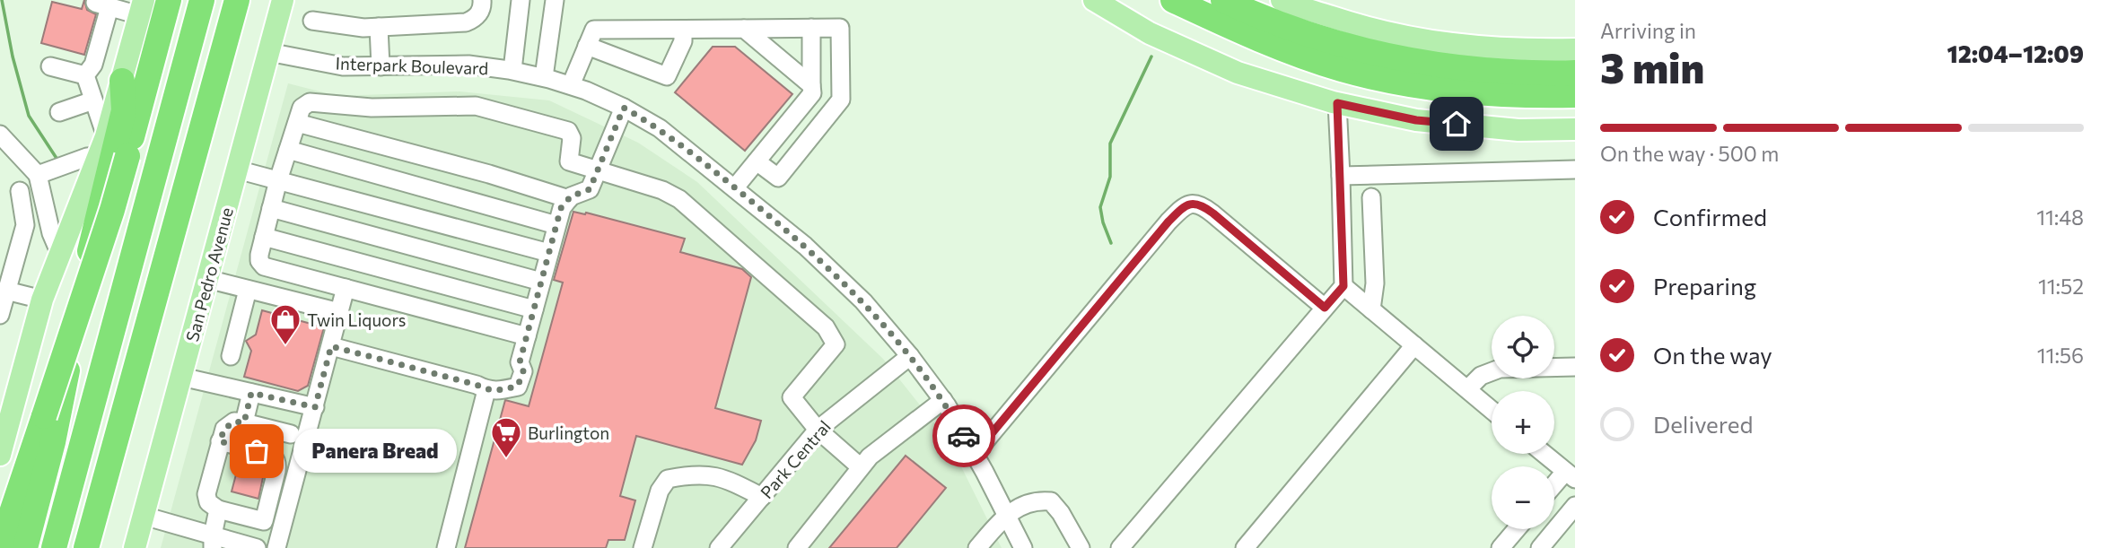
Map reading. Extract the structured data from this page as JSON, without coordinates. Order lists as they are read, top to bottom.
{
  "streets": {
    "main road": ["San Pedro Avenue"],
    "street": ["Interpark Boulevard", "Park Central"]
  },
  "crossings": [
    ["Interpark Boulevard", "San Pedro Avenue"],
    ["Interpark Boulevard", "Park Central"]
  ],
  "places": {
    "shop": ["Twin Liquors"],
    "other": ["Panera Bread"],
    "supermarket": ["Burlington"]
  },
  "page": {
    "heading": ["3 min", "Arriving in", "12:04–12:09"],
    "bar": "On the way · 500 m",
    "list": [
      ["Confirmed", "11:48"],
      ["Preparing", "11:52"],
      ["On the way", "11:56"],
      "Delivered"
    ],
    "map_buttons": ["+", "−"],
    "bubble": "Panera Bread"
  }
}
